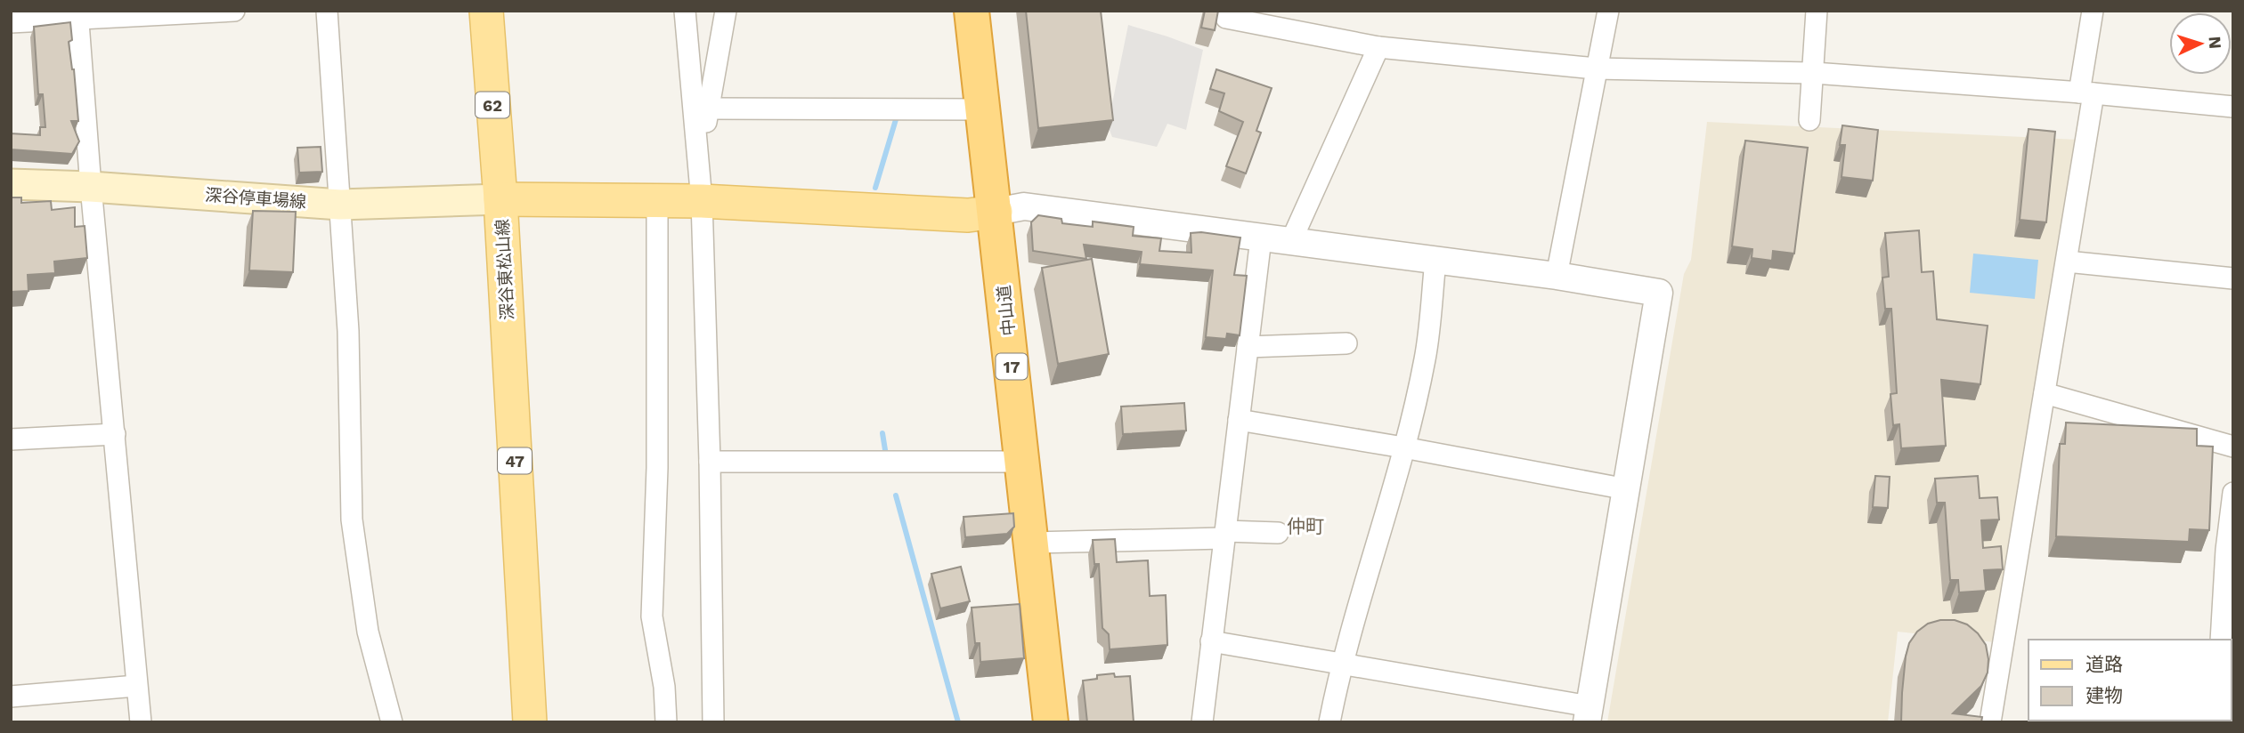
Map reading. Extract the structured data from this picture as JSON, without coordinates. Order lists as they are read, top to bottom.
{
  "streets": {
    "highway": ["中山道", "17"],
    "main road": [
      "62",
      "深谷停車場線",
      "深谷東松山線",
      "47"
    ]
  },
  "crossings": [
    ["62", "深谷停車場線"],
    ["62", "深谷東松山線"],
    ["深谷停車場線", "深谷東松山線"],
    ["深谷東松山線", "中山道"]
  ],
  "districts": ["仲町"],
  "legend": ["道路", "建物"],
  "north": "right"
}
